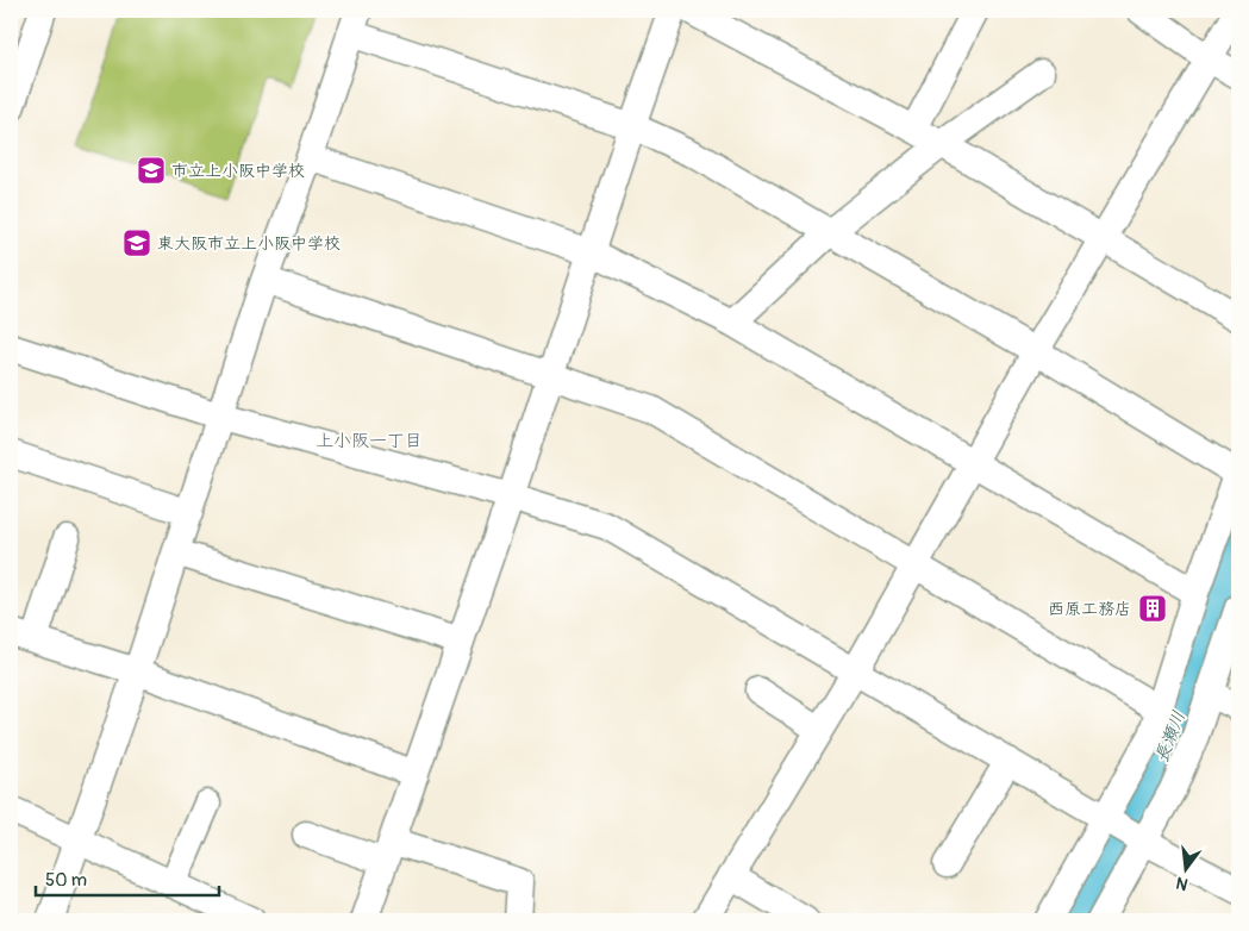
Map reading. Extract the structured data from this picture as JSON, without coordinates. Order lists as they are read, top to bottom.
{
  "districts": ["上小阪一丁目"],
  "water": ["長瀬川"],
  "places": {
    "school or university": ["市立上小阪中学校", "東大阪市立上小阪中学校"],
    "building": ["西原工務店"]
  },
  "scale_bar": "50 m",
  "north": "bottom"
}
